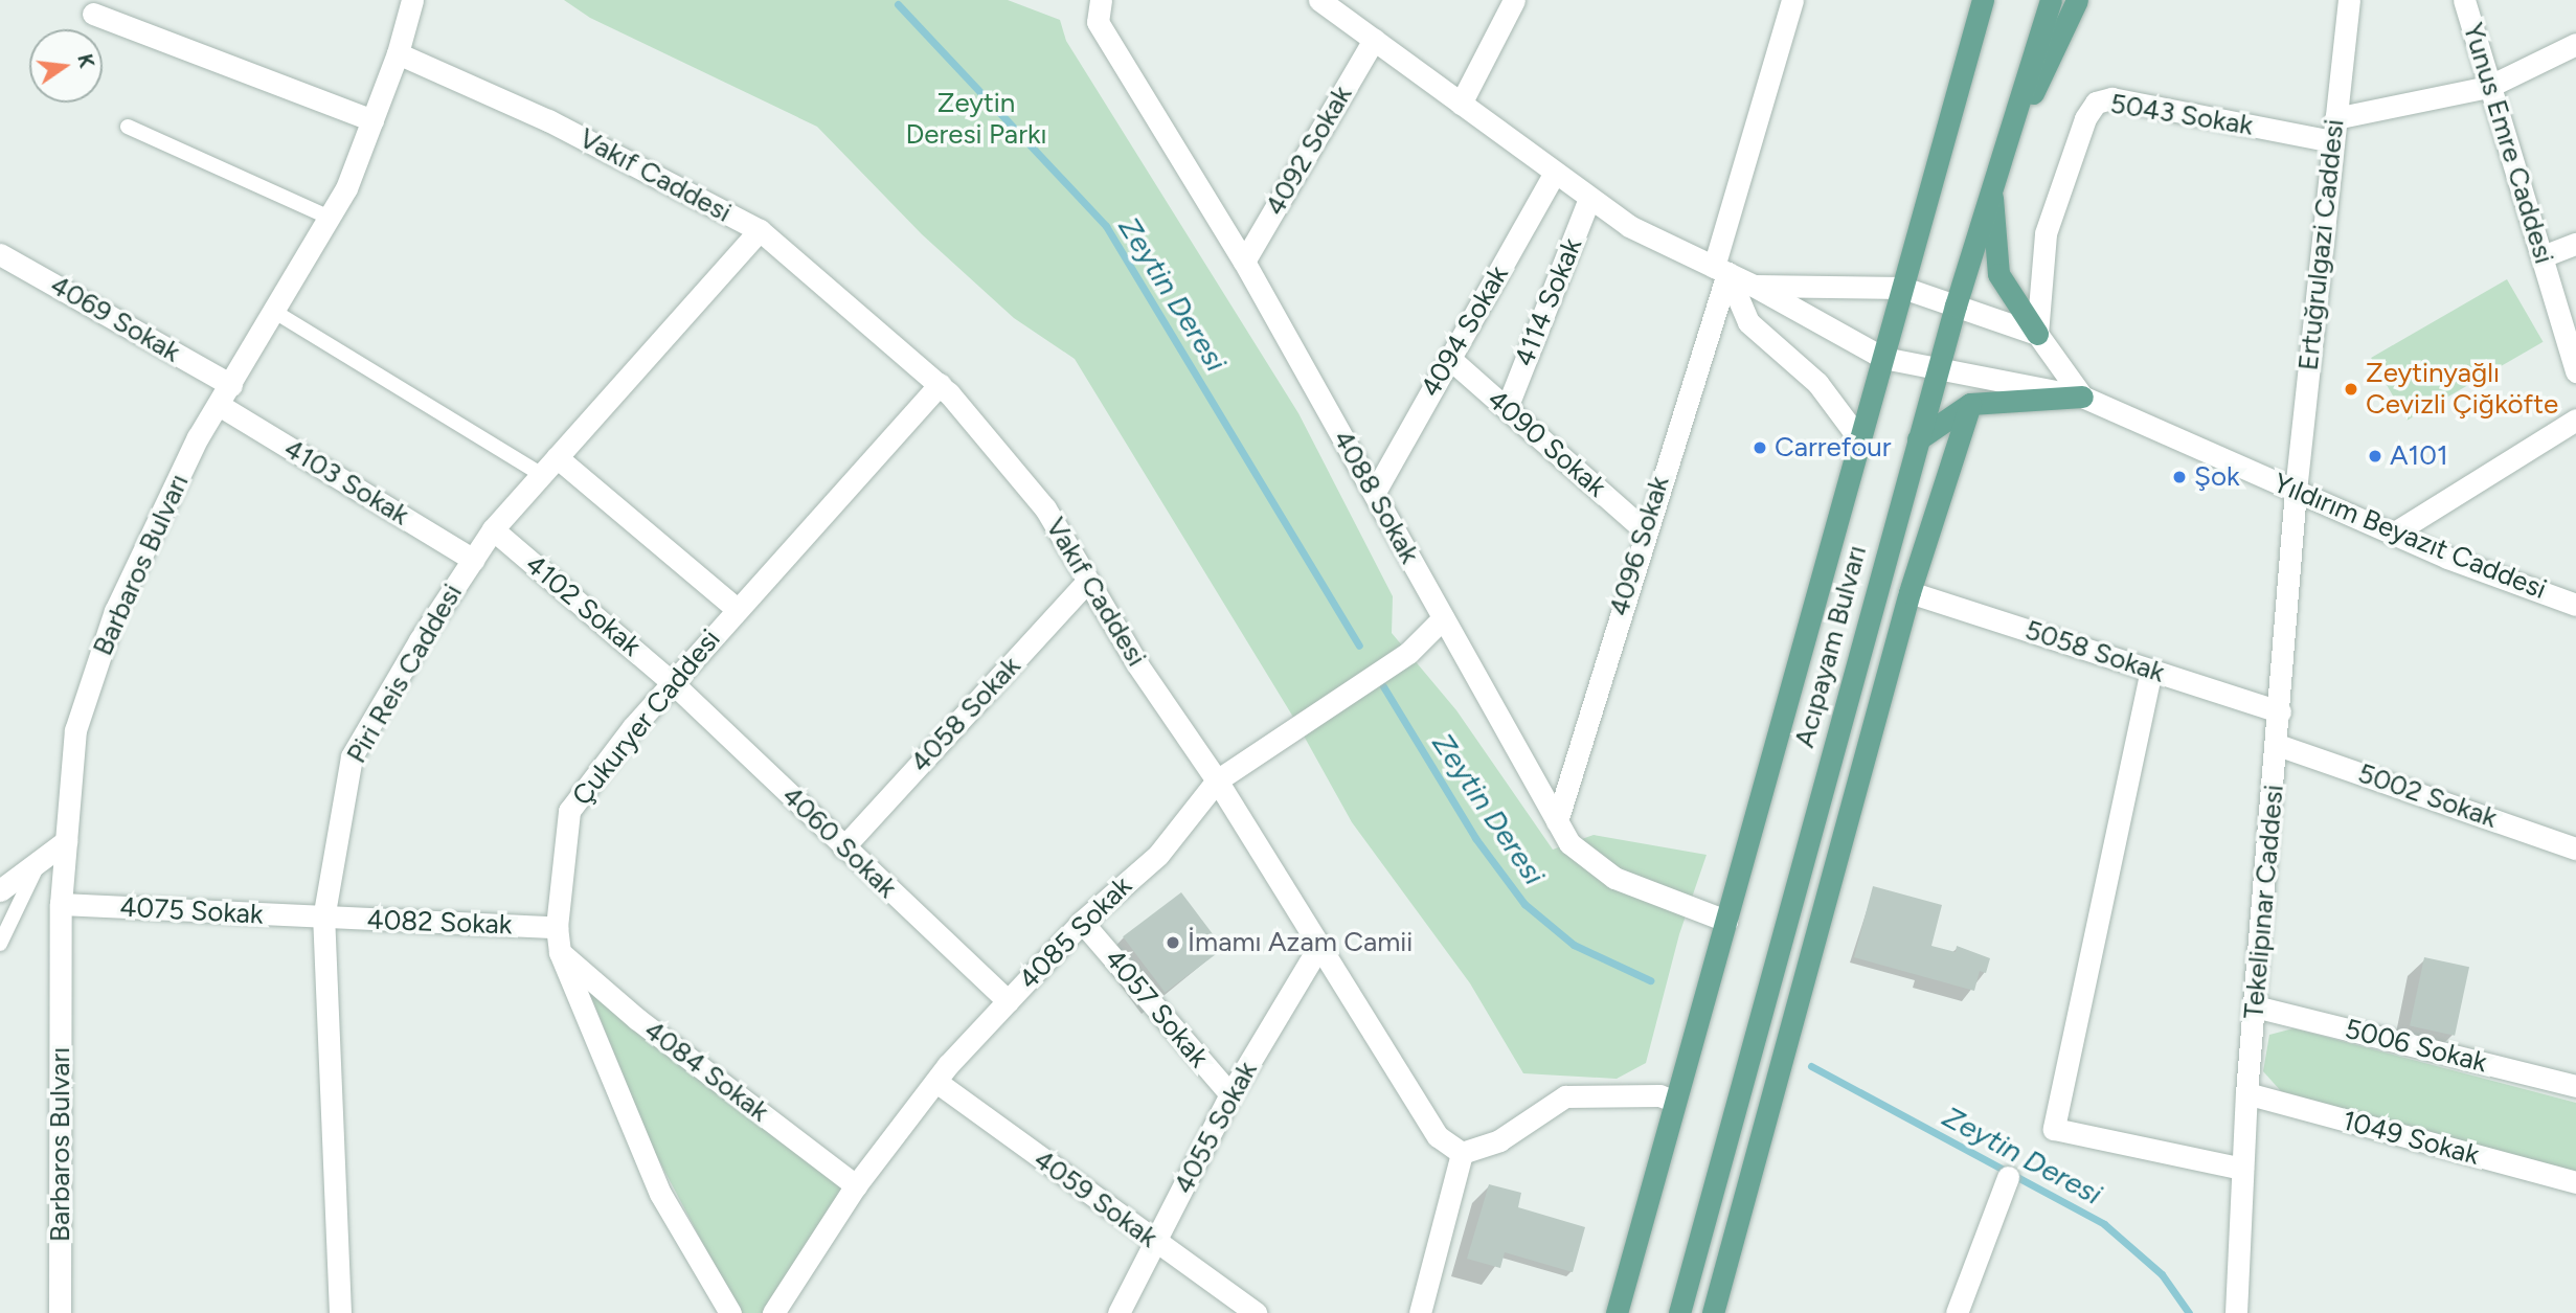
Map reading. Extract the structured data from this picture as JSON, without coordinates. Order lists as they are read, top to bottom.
{
  "streets": {
    "main road": ["Acıpayam Bulvarı"],
    "street": [
      "5043 Sokak",
      "Yunus Emre Caddesi",
      "4092 Sokak",
      "Vakıf Caddesi",
      "Ertuğrulgazi Caddesi",
      "4114 Sokak",
      "4069 Sokak",
      "4094 Sokak",
      "4090 Sokak",
      "4103 Sokak",
      "4088 Sokak",
      "Yıldırım Beyazıt Caddesi",
      "4096 Sokak",
      "Barbaros Bulvarı",
      "4102 Sokak",
      "5058 Sokak",
      "Piri Reis Caddesi",
      "4058 Sokak",
      "Çukuryer Caddesi",
      "5002 Sokak",
      "4060 Sokak",
      "Tekelipınar Caddesi",
      "4075 Sokak",
      "4082 Sokak",
      "4085 Sokak",
      "4057 Sokak",
      "5006 Sokak",
      "4084 Sokak",
      "4055 Sokak",
      "1049 Sokak",
      "4059 Sokak"
    ]
  },
  "crossings": [
    ["5043 Sokak", "Ertuğrulgazi Caddesi"],
    ["4092 Sokak", "4088 Sokak"],
    ["4092 Sokak", "Yıldırım Beyazıt Caddesi"],
    ["Vakıf Caddesi", "Barbaros Bulvarı"],
    ["Vakıf Caddesi", "Piri Reis Caddesi"],
    ["Vakıf Caddesi", "4058 Sokak"],
    ["Vakıf Caddesi", "Çukuryer Caddesi"],
    ["Vakıf Caddesi", "4085 Sokak"],
    ["Vakıf Caddesi", "4055 Sokak"],
    ["Ertuğrulgazi Caddesi", "Yıldırım Beyazıt Caddesi"],
    ["Ertuğrulgazi Caddesi", "Tekelipınar Caddesi"],
    ["4114 Sokak", "4090 Sokak"],
    ["4114 Sokak", "Yıldırım Beyazıt Caddesi"],
    ["4069 Sokak", "Barbaros Bulvarı"],
    ["4094 Sokak", "4090 Sokak"],
    ["4094 Sokak", "4088 Sokak"],
    ["4094 Sokak", "Yıldırım Beyazıt Caddesi"],
    ["4090 Sokak", "4096 Sokak"],
    ["4103 Sokak", "Barbaros Bulvarı"],
    ["4103 Sokak", "Piri Reis Caddesi"],
    ["4088 Sokak", "4096 Sokak"],
    ["4088 Sokak", "Acıpayam Bulvarı"],
    ["4088 Sokak", "4085 Sokak"],
    ["Yıldırım Beyazıt Caddesi", "4096 Sokak"],
    ["Yıldırım Beyazıt Caddesi", "Acıpayam Bulvarı"],
    ["Yıldırım Beyazıt Caddesi", "Tekelipınar Caddesi"],
    ["Barbaros Bulvarı", "4075 Sokak"],
    ["4102 Sokak", "Piri Reis Caddesi"],
    ["4102 Sokak", "Çukuryer Caddesi"],
    ["4102 Sokak", "4060 Sokak"],
    ["5058 Sokak", "Tekelipınar Caddesi"],
    ["Piri Reis Caddesi", "4075 Sokak"],
    ["Piri Reis Caddesi", "4082 Sokak"],
    ["4058 Sokak", "4060 Sokak"],
    ["Çukuryer Caddesi", "4060 Sokak"],
    ["Çukuryer Caddesi", "4082 Sokak"],
    ["Çukuryer Caddesi", "4084 Sokak"],
    ["5002 Sokak", "Tekelipınar Caddesi"],
    ["4060 Sokak", "4085 Sokak"],
    ["Tekelipınar Caddesi", "5006 Sokak"],
    ["Tekelipınar Caddesi", "1049 Sokak"],
    ["4075 Sokak", "4082 Sokak"],
    ["4085 Sokak", "4057 Sokak"],
    ["4085 Sokak", "4084 Sokak"],
    ["4085 Sokak", "4059 Sokak"],
    ["4057 Sokak", "4055 Sokak"],
    ["4055 Sokak", "4059 Sokak"]
  ],
  "water": ["Zeytin Deresi"],
  "parks": ["Zeytin Deresi Parkı"],
  "places": [
    "Zeytinyağlı Cevizli Çiğköfte",
    "Carrefour",
    "A101",
    "Şok",
    "İmamı Azam Camii"
  ],
  "north": "right"
}
